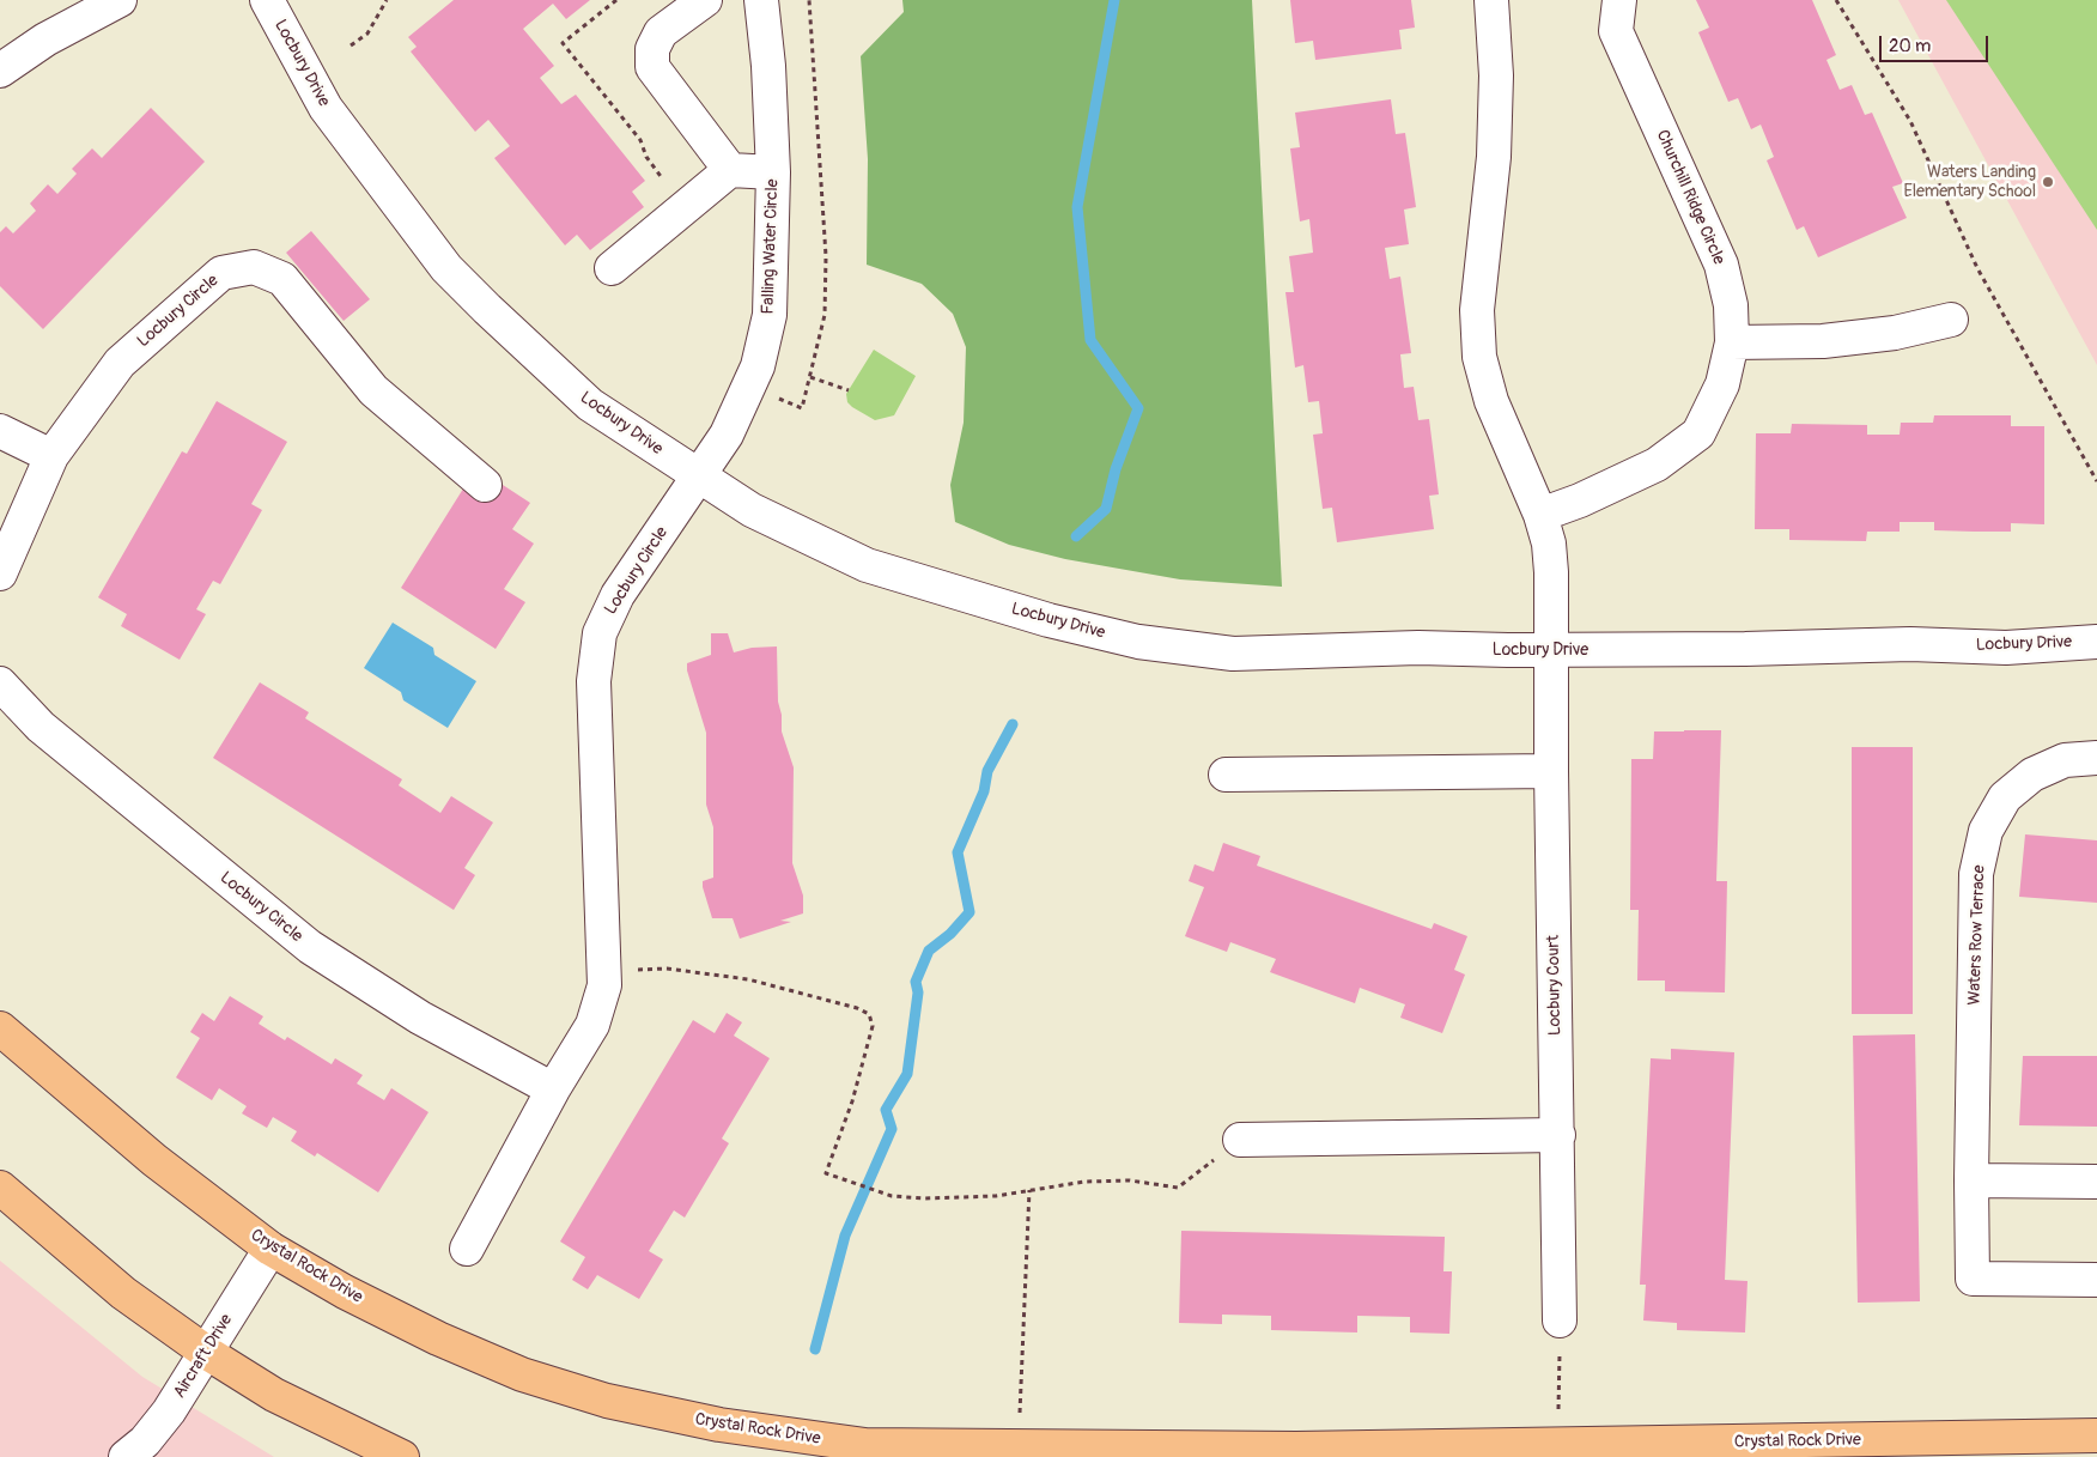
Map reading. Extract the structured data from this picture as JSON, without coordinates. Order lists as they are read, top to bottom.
{
  "streets": {
    "main road": ["Crystal Rock Drive"],
    "street": [
      "Locbury Drive",
      "Churchill Ridge Circle",
      "Falling Water Circle",
      "Locbury Circle",
      "Waters Row Terrace",
      "Locbury Court",
      "Aircraft Drive"
    ]
  },
  "crossings": [
    ["Locbury Drive", "Falling Water Circle"],
    ["Locbury Drive", "Locbury Circle"],
    ["Locbury Drive", "Locbury Court"],
    ["Falling Water Circle", "Locbury Circle"],
    ["Crystal Rock Drive", "Aircraft Drive"]
  ],
  "places": ["Waters Landing Elementary School"],
  "scale_bar": "20 m"
}
